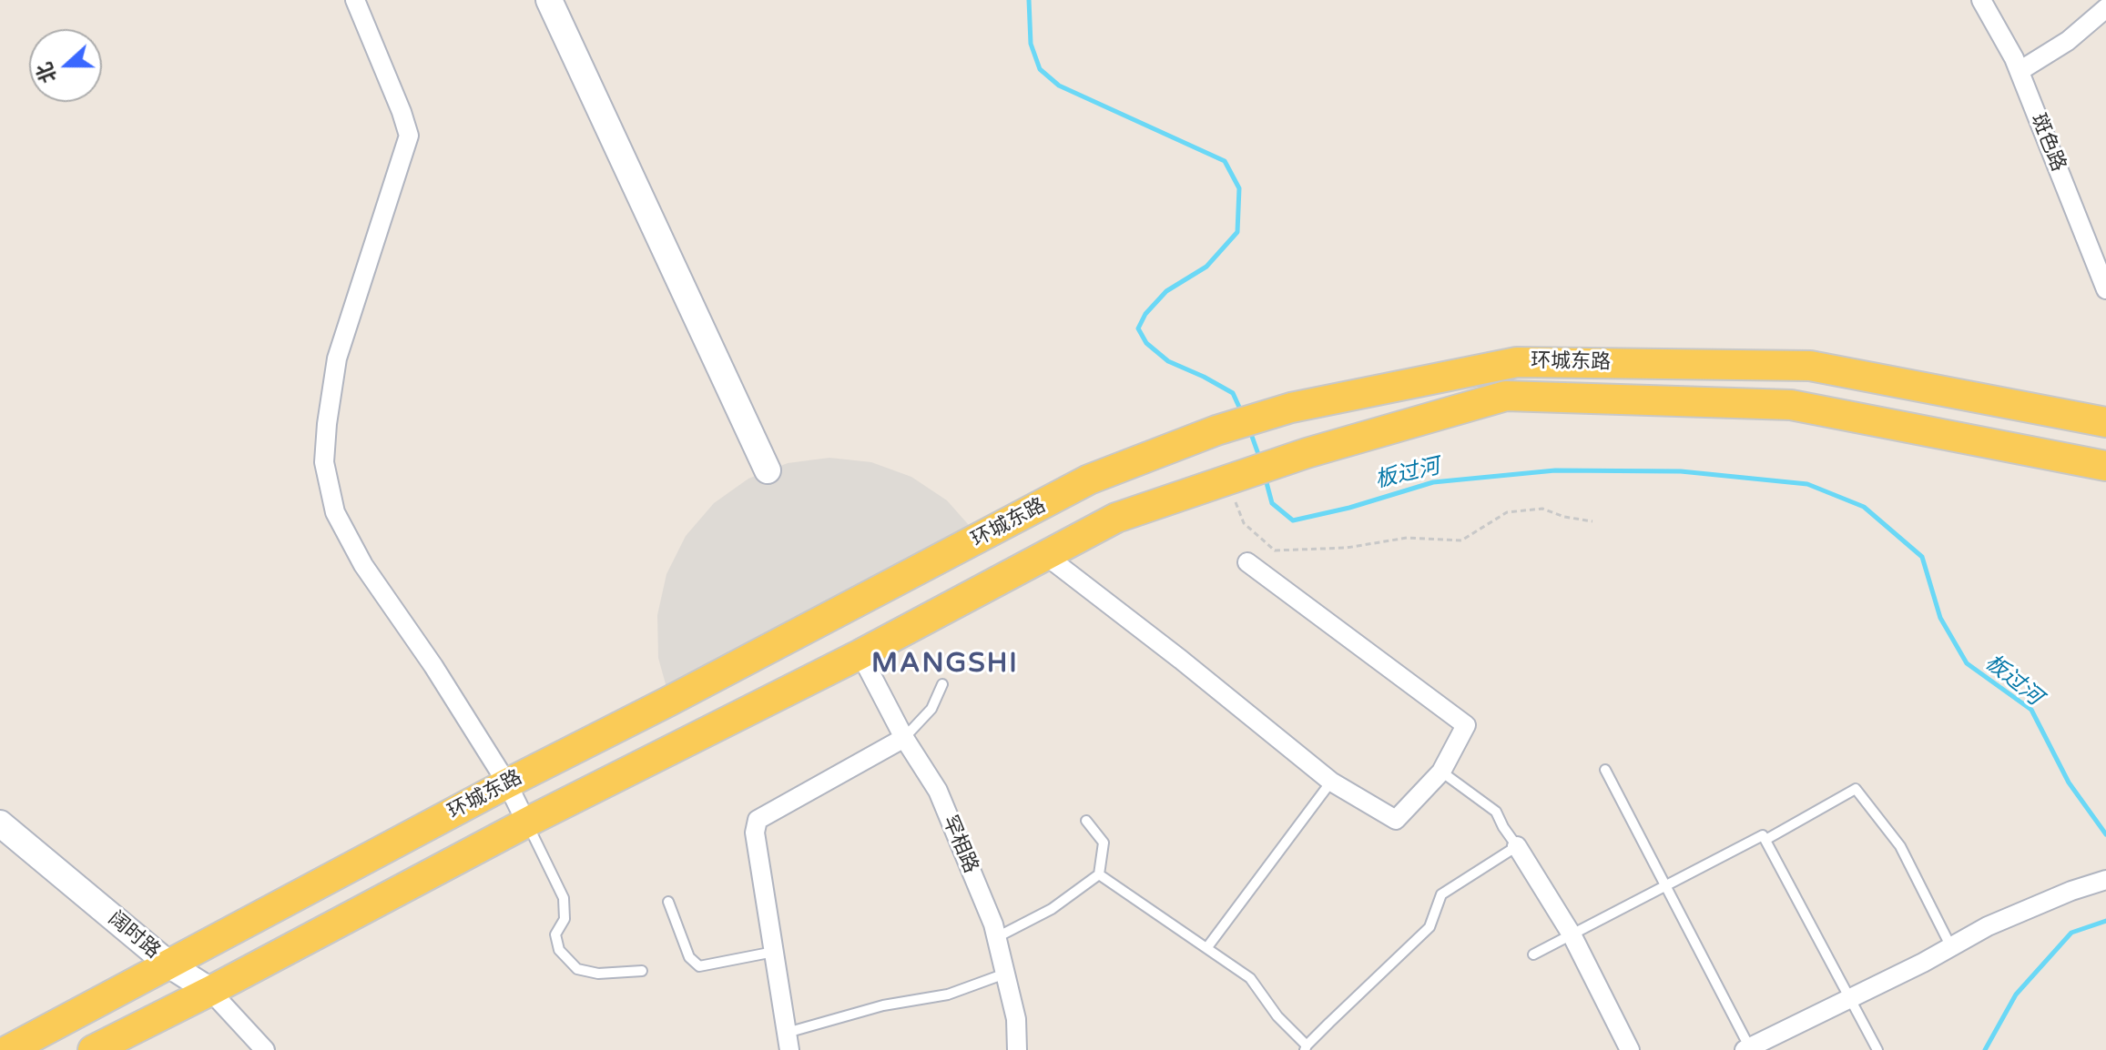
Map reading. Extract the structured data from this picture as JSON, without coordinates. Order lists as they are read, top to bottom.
{
  "streets": {
    "main road": ["环城东路"],
    "street": ["斑色路", "罕相路", "阔时路"]
  },
  "crossings": [
    ["环城东路", "罕相路"],
    ["环城东路", "阔时路"]
  ],
  "districts": ["MANGSHI"],
  "water": ["板过河"],
  "north": "left"
}
